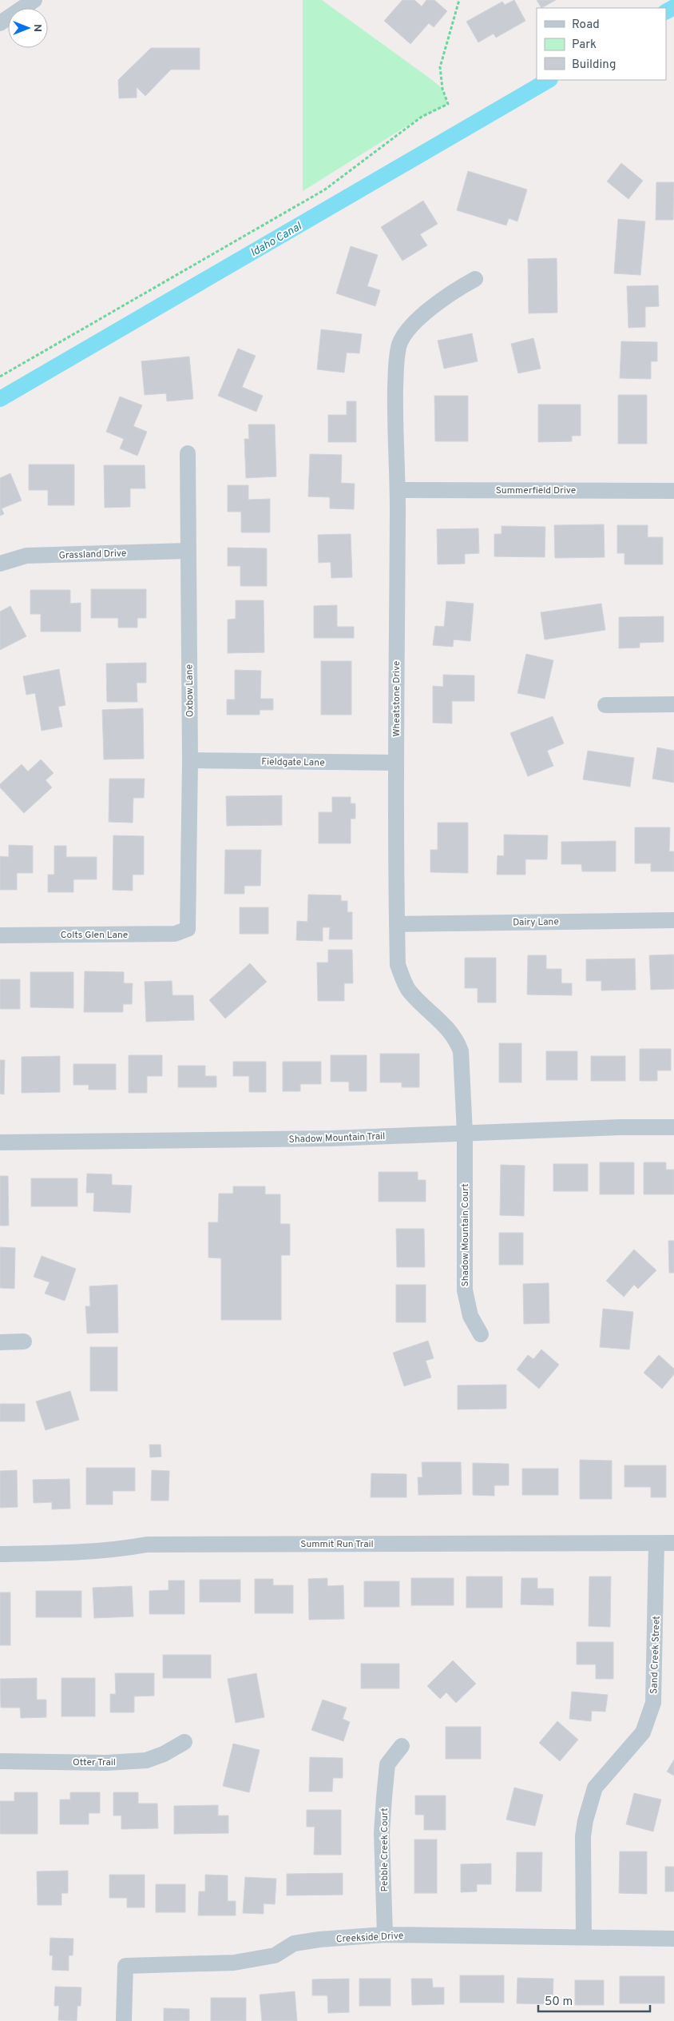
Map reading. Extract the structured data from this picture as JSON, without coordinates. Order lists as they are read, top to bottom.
{
  "streets": {
    "street": [
      "Summerfield Drive",
      "Grassland Drive",
      "Oxbow Lane",
      "Wheatstone Drive",
      "Fieldgate Lane",
      "Dairy Lane",
      "Colts Glen Lane",
      "Shadow Mountain Trail",
      "Shadow Mountain Court",
      "Summit Run Trail",
      "Sand Creek Street",
      "Otter Trail",
      "Pebble Creek Court",
      "Creekside Drive"
    ]
  },
  "crossings": [
    ["Summerfield Drive", "Wheatstone Drive"],
    ["Grassland Drive", "Oxbow Lane"],
    ["Oxbow Lane", "Fieldgate Lane"],
    ["Oxbow Lane", "Colts Glen Lane"],
    ["Wheatstone Drive", "Fieldgate Lane"],
    ["Wheatstone Drive", "Dairy Lane"],
    ["Wheatstone Drive", "Shadow Mountain Trail"],
    ["Wheatstone Drive", "Shadow Mountain Court"],
    ["Shadow Mountain Trail", "Shadow Mountain Court"],
    ["Summit Run Trail", "Sand Creek Street"],
    ["Sand Creek Street", "Creekside Drive"],
    ["Pebble Creek Court", "Creekside Drive"]
  ],
  "water": ["Idaho Canal"],
  "legend": ["Road", "Park", "Building"],
  "scale_bar": "50 m",
  "north": "right"
}
